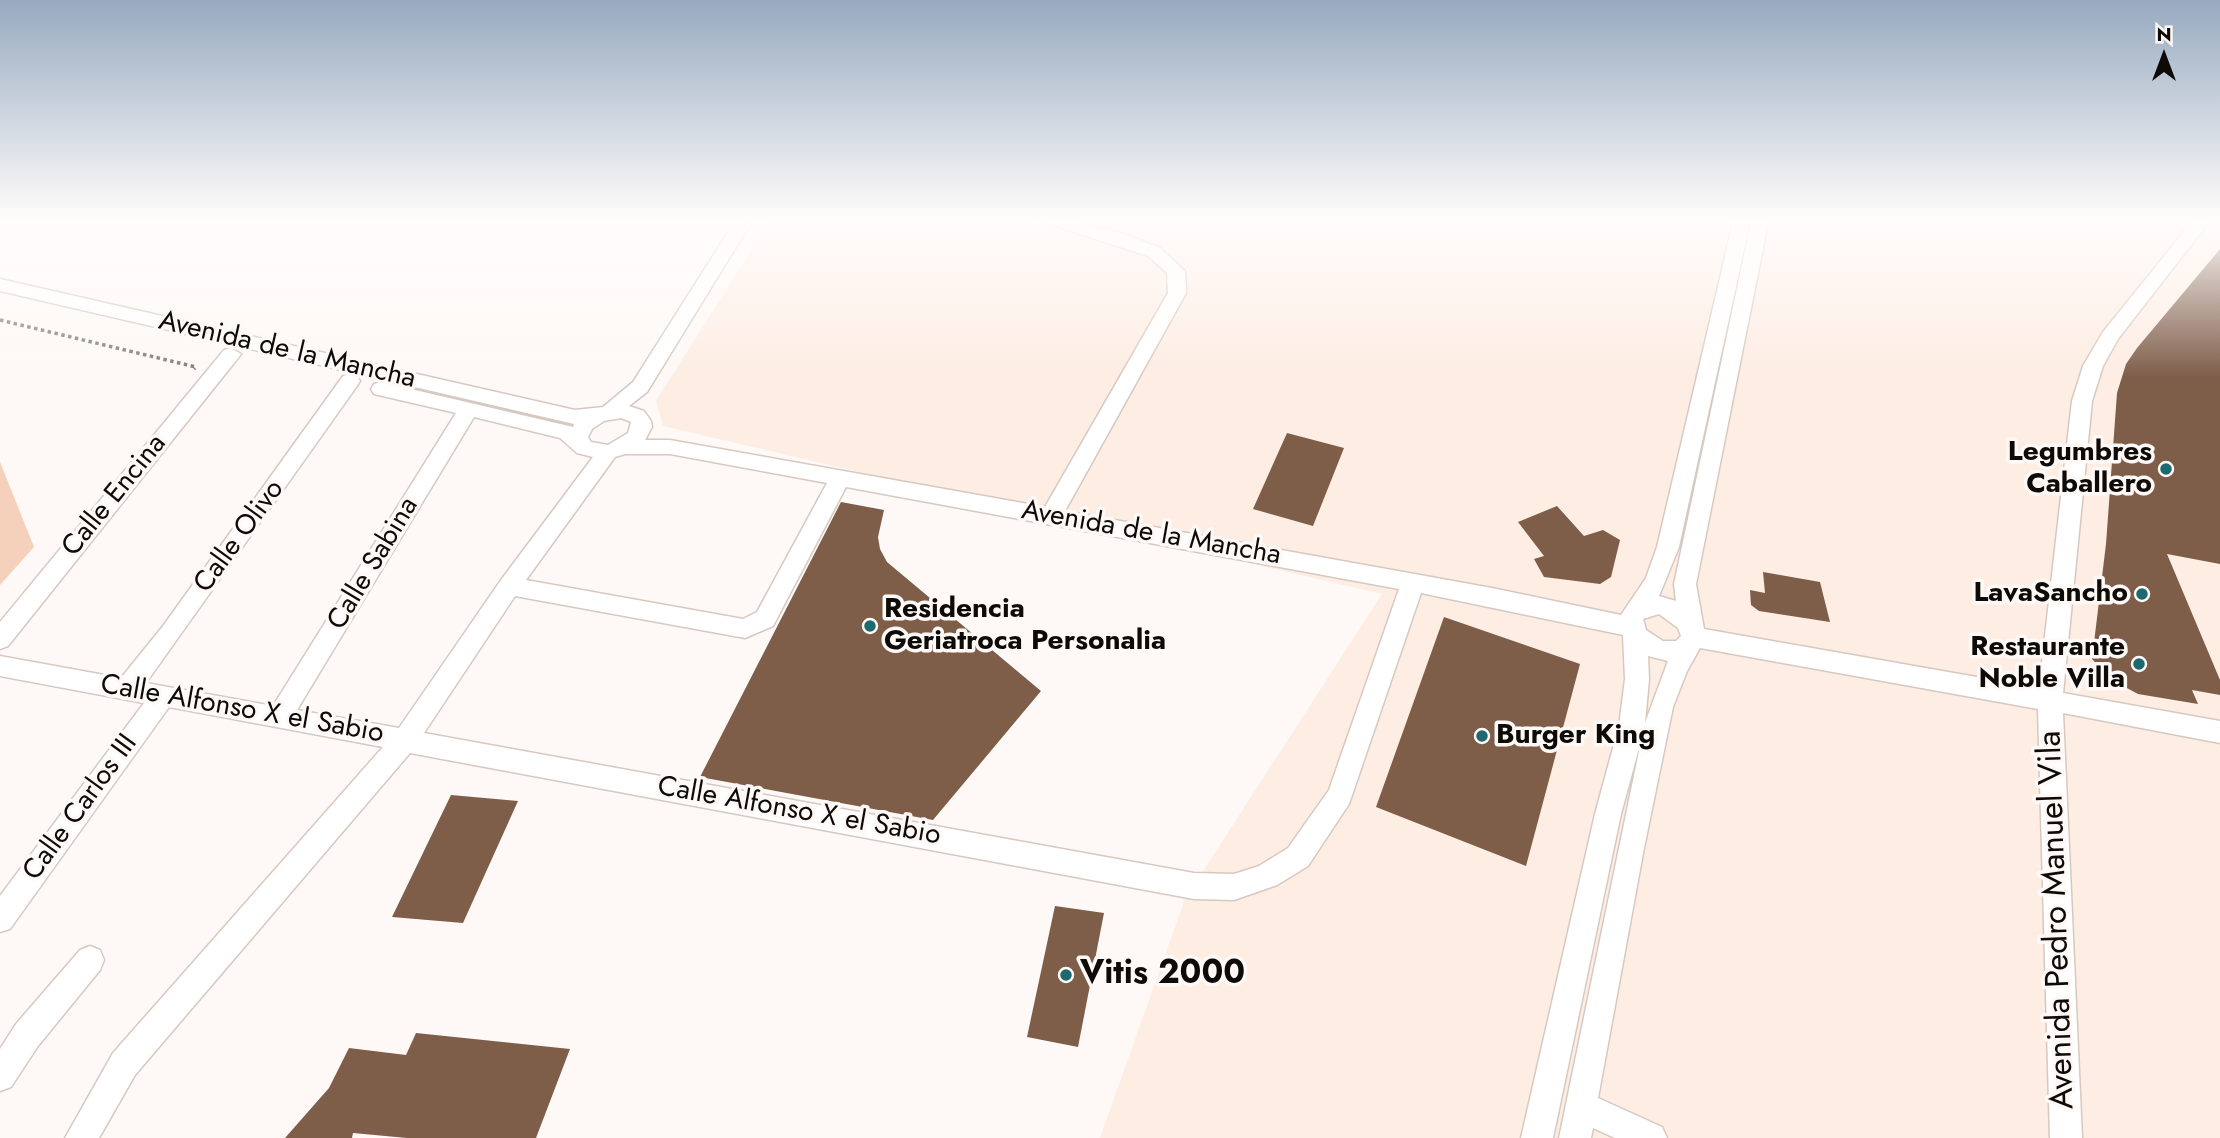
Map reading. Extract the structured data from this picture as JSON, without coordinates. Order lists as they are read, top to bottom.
{
  "streets": {
    "street": [
      "Avenida de la Mancha",
      "Calle Encina",
      "Calle Olivo",
      "Calle Sabina",
      "Calle Alfonso X el Sabio",
      "Calle Carlos III",
      "Avenida Pedro Manuel Vila"
    ]
  },
  "crossings": [
    ["Avenida de la Mancha", "Calle Encina"],
    ["Avenida de la Mancha", "Calle Olivo"],
    ["Avenida de la Mancha", "Calle Sabina"],
    ["Avenida de la Mancha", "Calle Alfonso X el Sabio"],
    ["Calle Olivo", "Calle Alfonso X el Sabio"],
    ["Calle Sabina", "Calle Alfonso X el Sabio"],
    ["Calle Alfonso X el Sabio", "Calle Carlos III"]
  ],
  "places": [
    "Legumbres Caballero",
    "LavaSancho",
    "Residencia Geriatroca Personalia",
    "Restaurante Noble Villa",
    "Burger King",
    "Vitis 2000"
  ],
  "north": "top"
}
